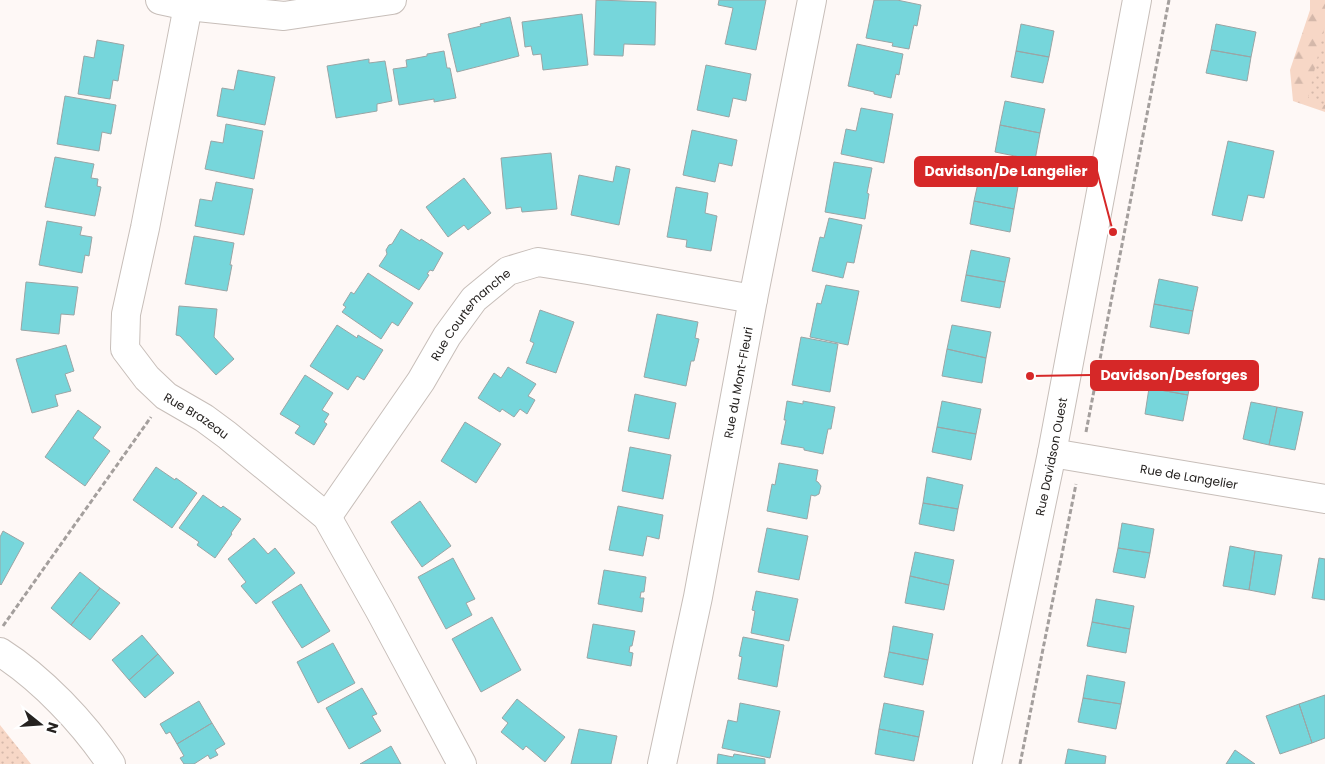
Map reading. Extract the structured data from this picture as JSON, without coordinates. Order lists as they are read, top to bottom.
{
  "streets": {
    "street": [
      "Rue Courtemanche",
      "Rue du Mont-Fleuri",
      "Rue Brazeau",
      "Rue Davidson Ouest",
      "Rue de Langelier"
    ]
  },
  "crossings": [
    ["Rue Courtemanche", "Rue du Mont-Fleuri"],
    ["Rue Courtemanche", "Rue Brazeau"],
    ["Rue Davidson Ouest", "Rue de Langelier"]
  ],
  "places": ["Davidson/De Langelier", "Davidson/Desforges"],
  "north": "right"
}
